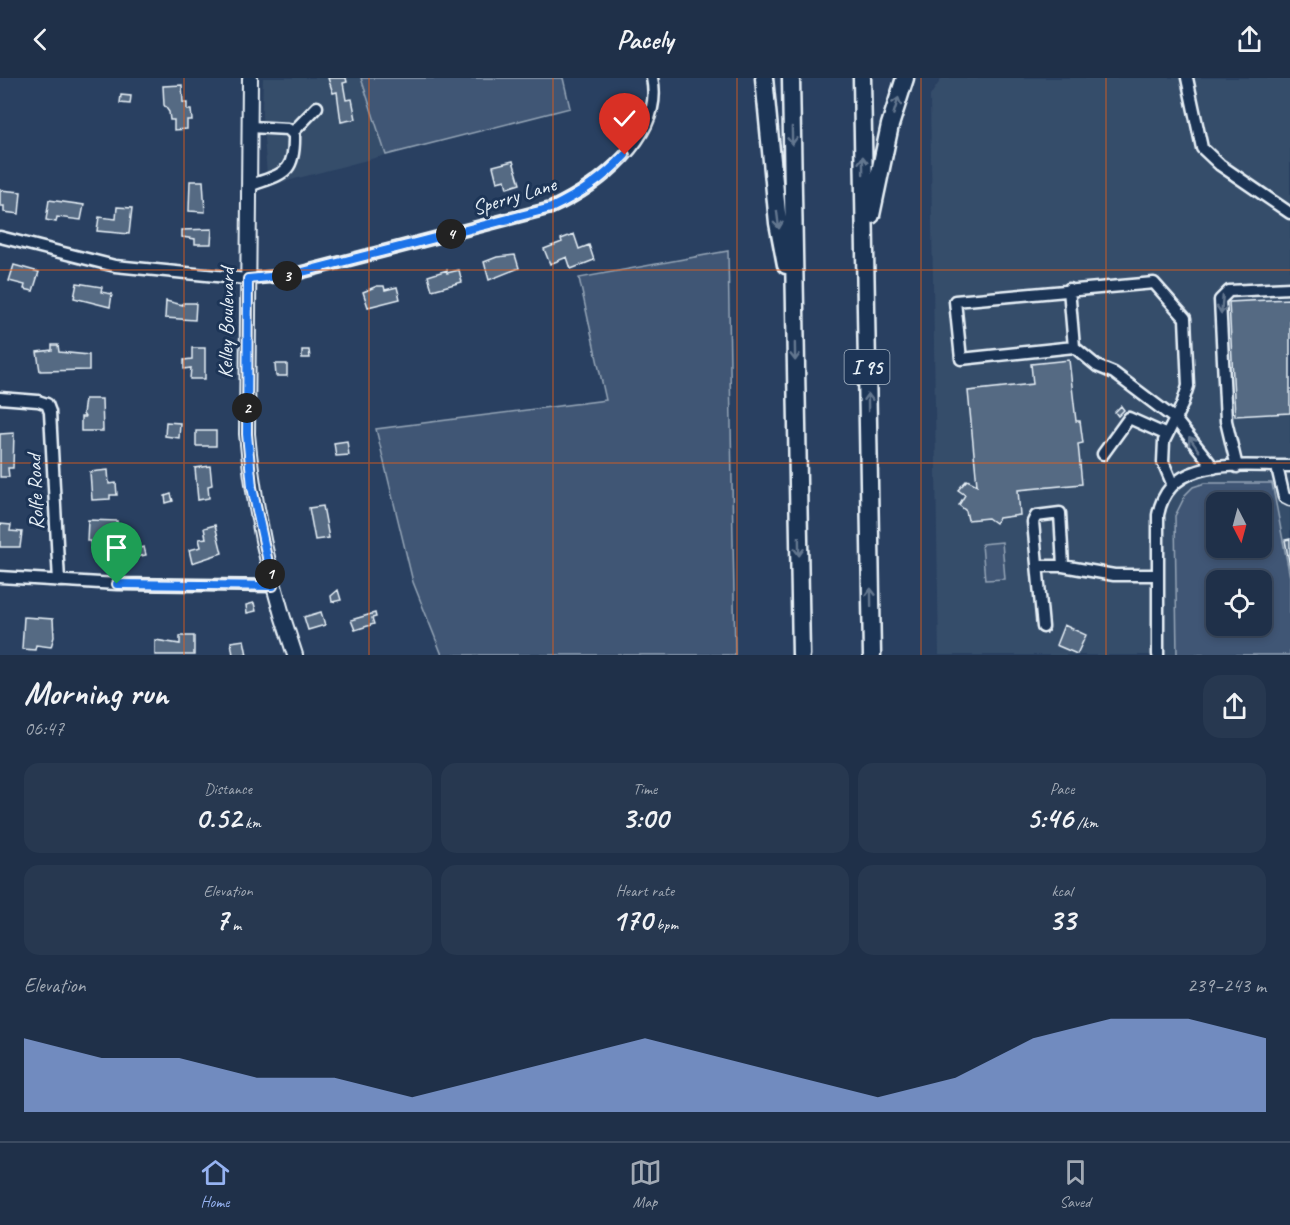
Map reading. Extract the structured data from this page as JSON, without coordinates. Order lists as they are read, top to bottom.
{
  "streets": {
    "highway": ["I 95"],
    "main road": ["Kelley Boulevard"],
    "street": ["Sperry Lane", "Rolfe Road"]
  },
  "crossings": [
    ["Sperry Lane", "Kelley Boulevard"]
  ],
  "north": "bottom",
  "page": {
    "header": "Pacely",
    "pins": [
      "4",
      "3",
      "2",
      "1"
    ],
    "heading": ["Morning run", "06:47"],
    "stats": [
      ["Distance", "0.52 km"],
      ["Time", "3:00"],
      ["Pace", "5:46 /km"],
      ["Elevation", "7 m"],
      ["Heart rate", "170 bpm"],
      ["kcal", "33"]
    ],
    "chart": ["Elevation", "239–243 m"],
    "tabs": ["Home", "Map", "Saved"]
  }
}
